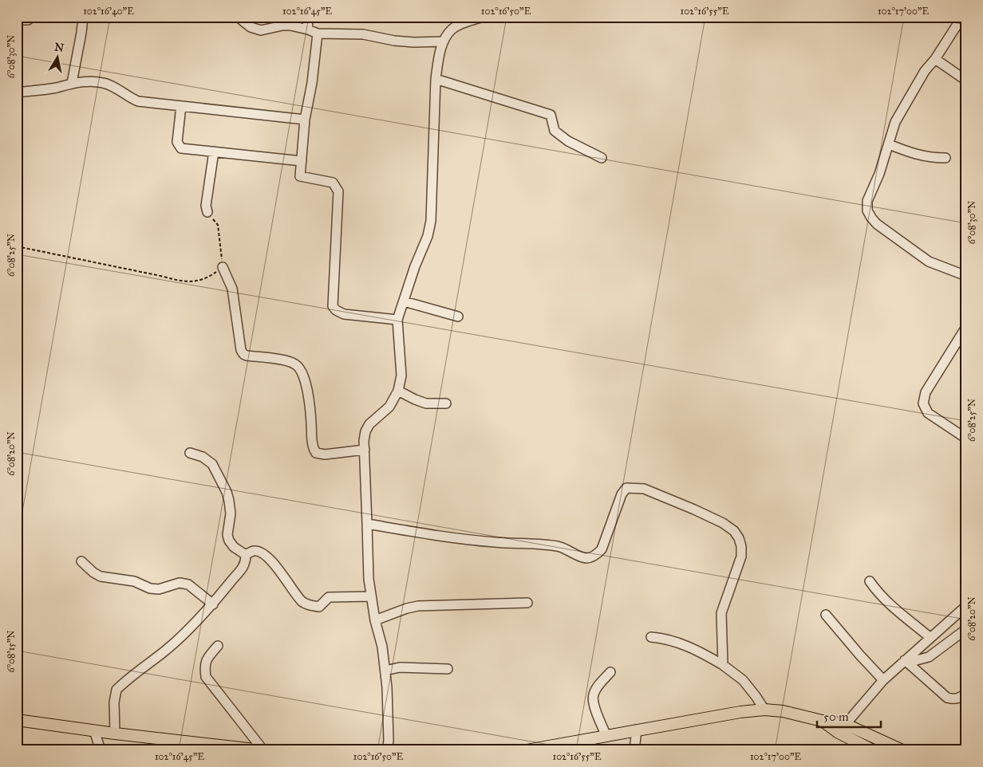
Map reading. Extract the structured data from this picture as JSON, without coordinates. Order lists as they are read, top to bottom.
{
  "scale_bar": "50 m",
  "north": "top",
  "coordinates": [
    "102°16'40\"E",
    "102°16'45\"E",
    "102°16'50\"E",
    "102°16'55\"E",
    "102°17'00\"E",
    "6°08'30\"N",
    "6°08'25\"N",
    "6°08'20\"N",
    "6°08'15\"N"
  ]
}
